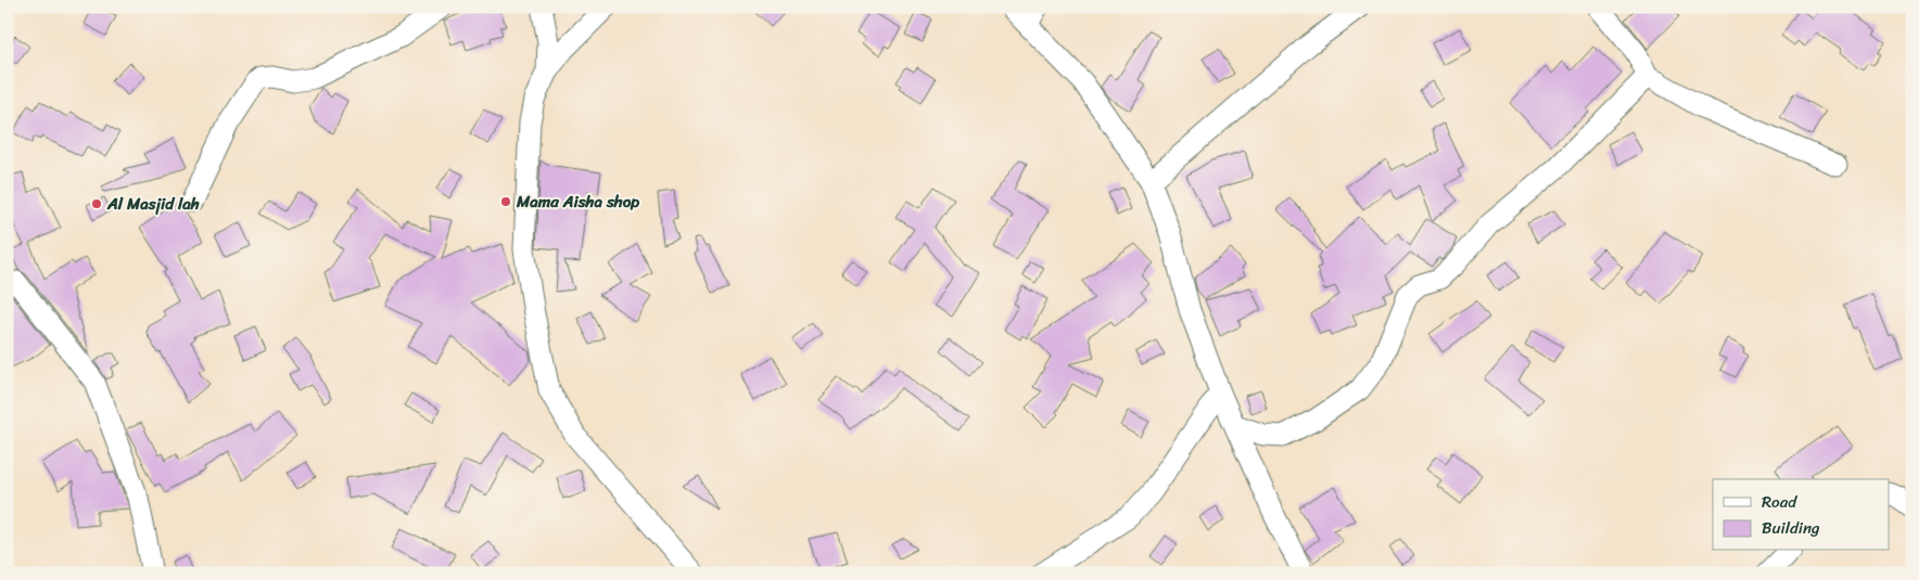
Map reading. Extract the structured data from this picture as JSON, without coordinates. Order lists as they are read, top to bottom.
{
  "places": ["Mama Aisha shop", "Al Masjid lah"],
  "legend": ["Road", "Building"]
}
